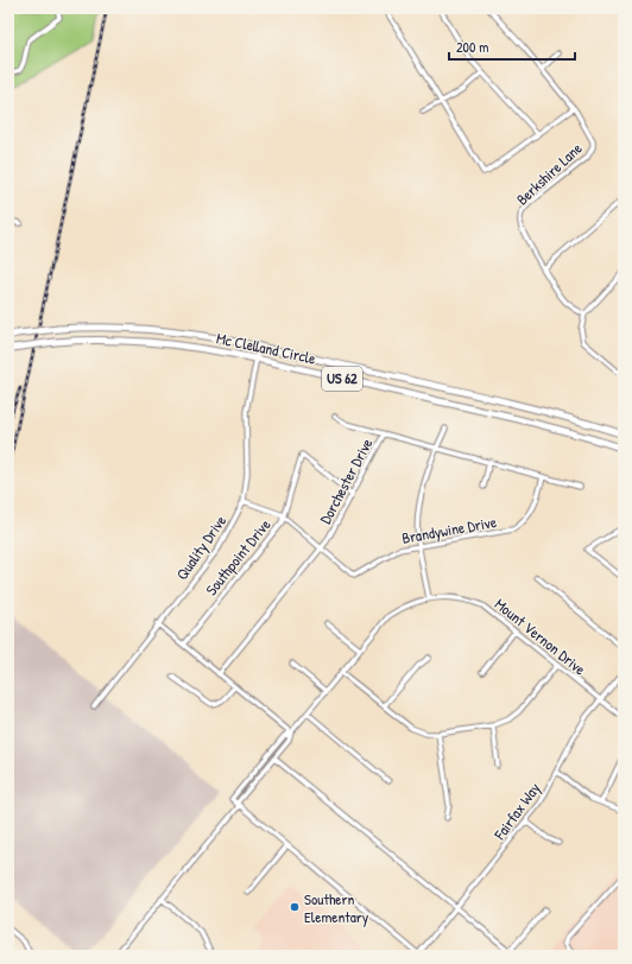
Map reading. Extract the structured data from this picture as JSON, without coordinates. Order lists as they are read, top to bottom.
{
  "streets": {
    "highway": ["Mc Clelland Circle", "US 62"],
    "street": [
      "Berkshire Lane",
      "Dorchester Drive",
      "Brandywine Drive",
      "Quality Drive",
      "Southpoint Drive",
      "Mount Vernon Drive",
      "Fairfax Way"
    ]
  },
  "crossings": [
    ["Mc Clelland Circle", "Quality Drive"],
    ["Dorchester Drive", "Brandywine Drive"],
    ["Dorchester Drive", "Southpoint Drive"],
    ["Brandywine Drive", "Quality Drive"],
    ["Brandywine Drive", "Southpoint Drive"],
    ["Mount Vernon Drive", "Fairfax Way"]
  ],
  "places": ["Southern Elementary"],
  "scale_bar": "200 m"
}
